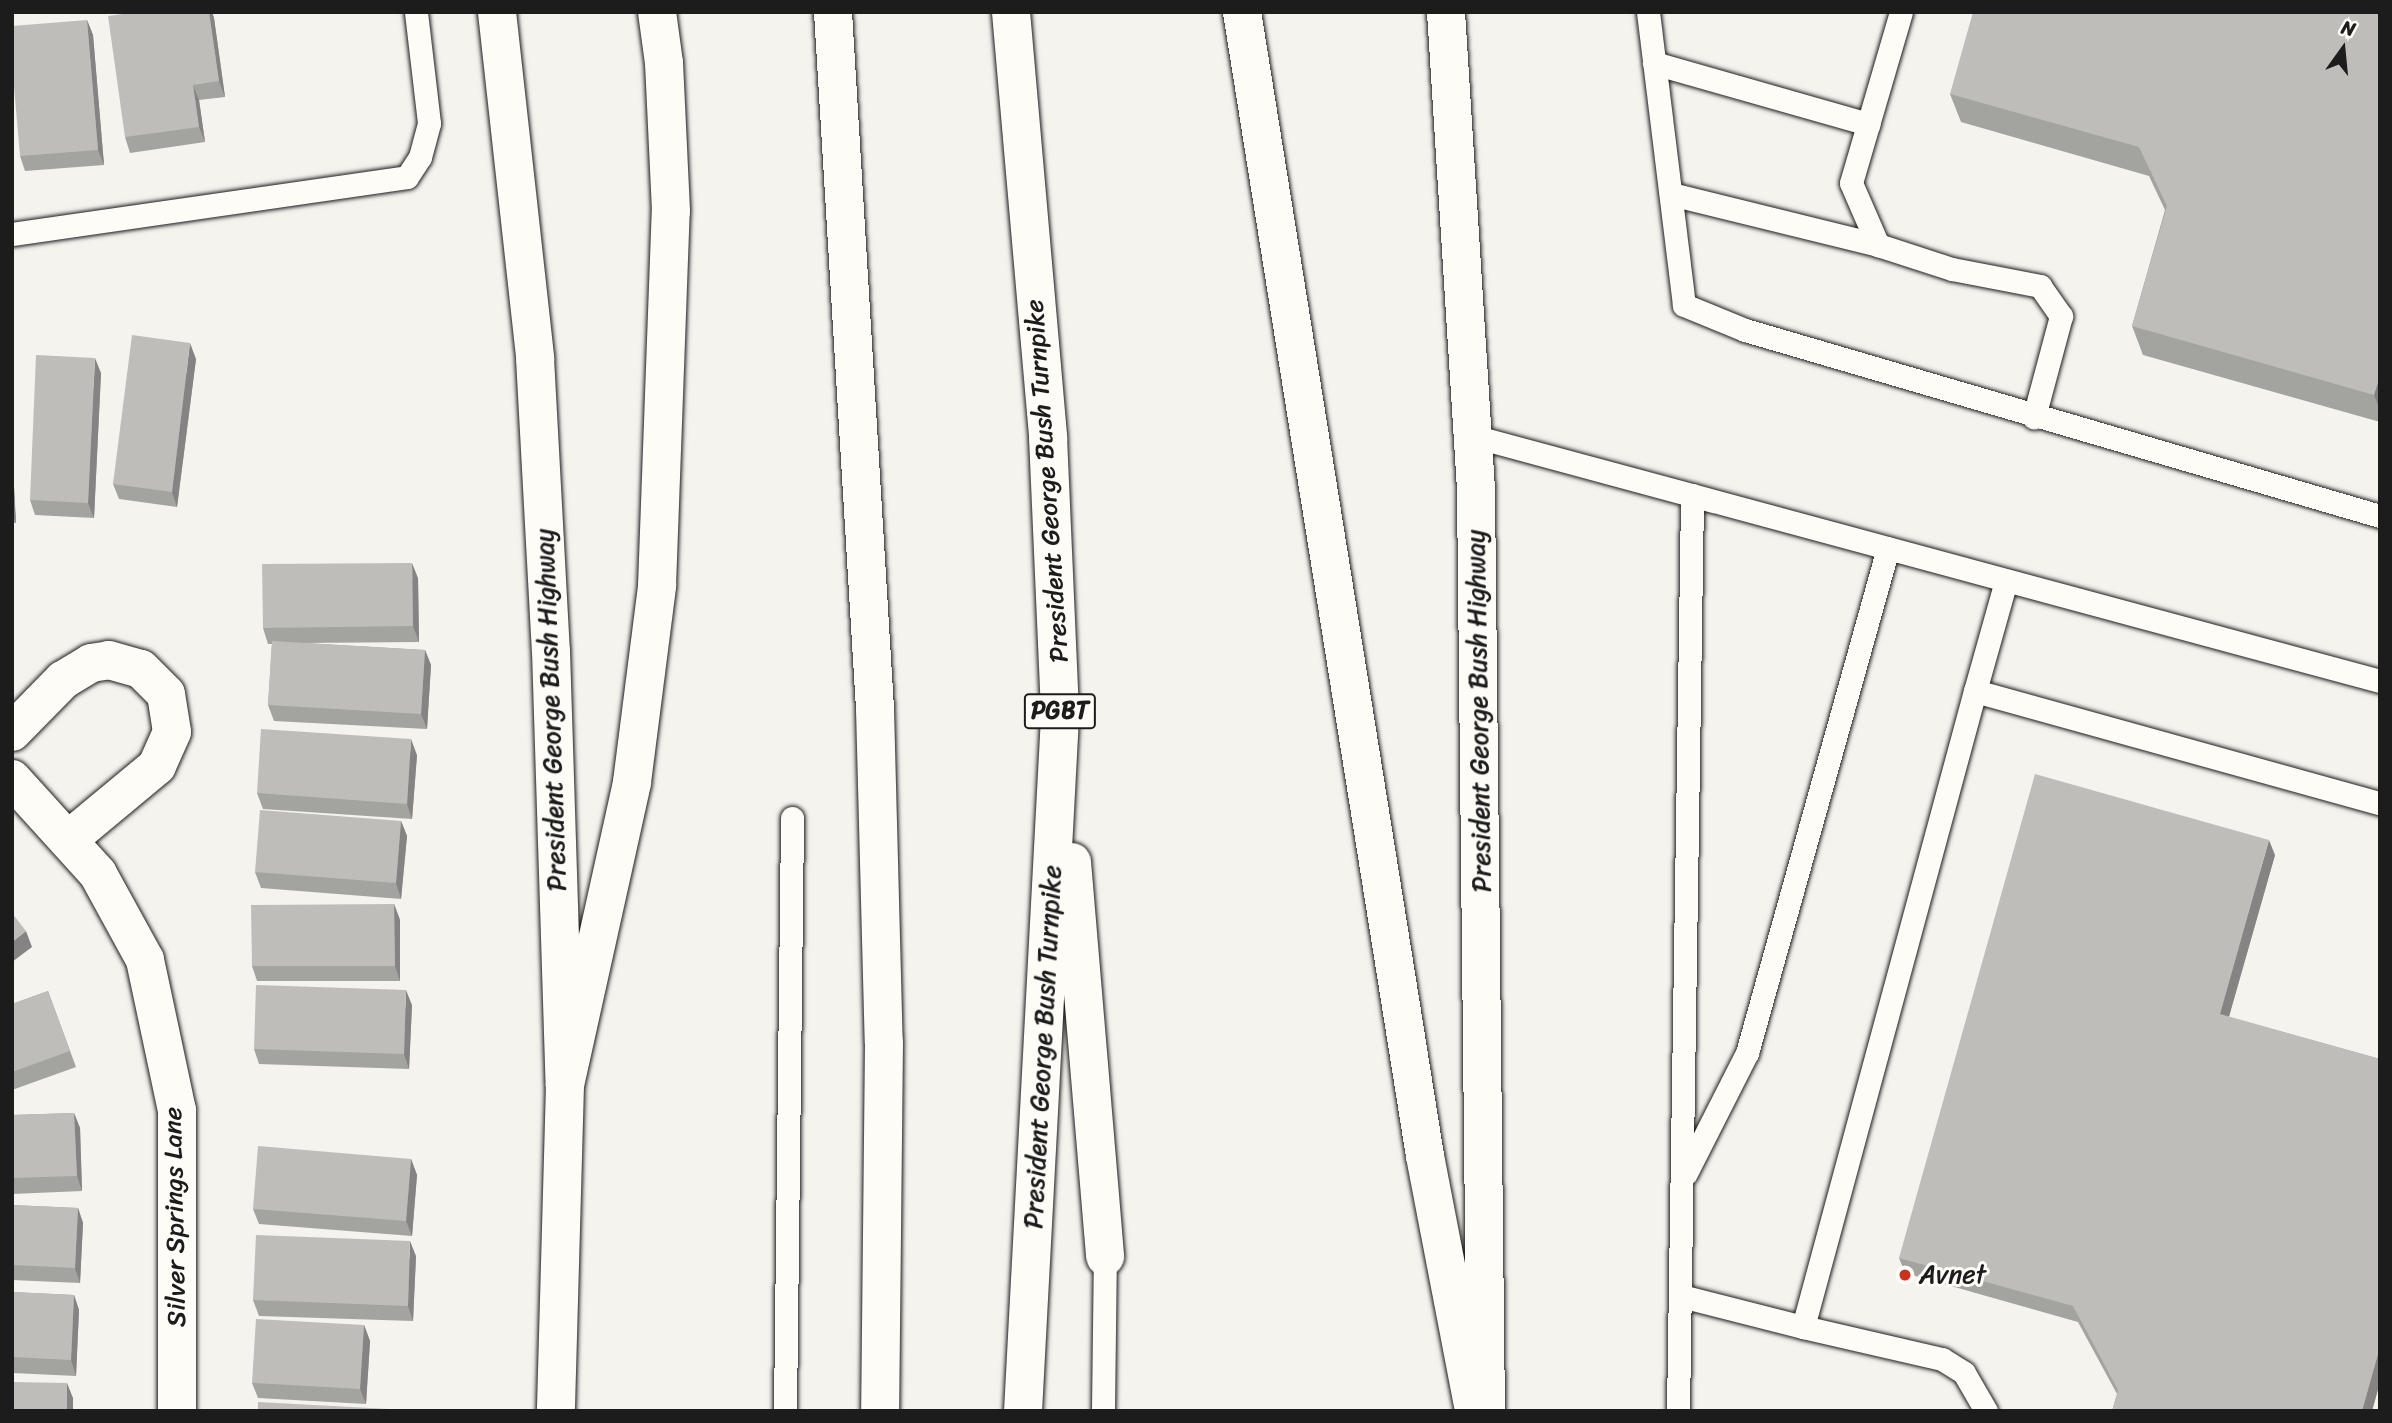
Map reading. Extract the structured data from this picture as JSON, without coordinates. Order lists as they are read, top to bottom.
{
  "streets": {
    "main road": [
      "President George Bush Turnpike",
      "President George Bush Highway",
      "PGBT",
      "Silver Springs Lane"
    ]
  },
  "places": ["Avnet"],
  "north": "top"
}
